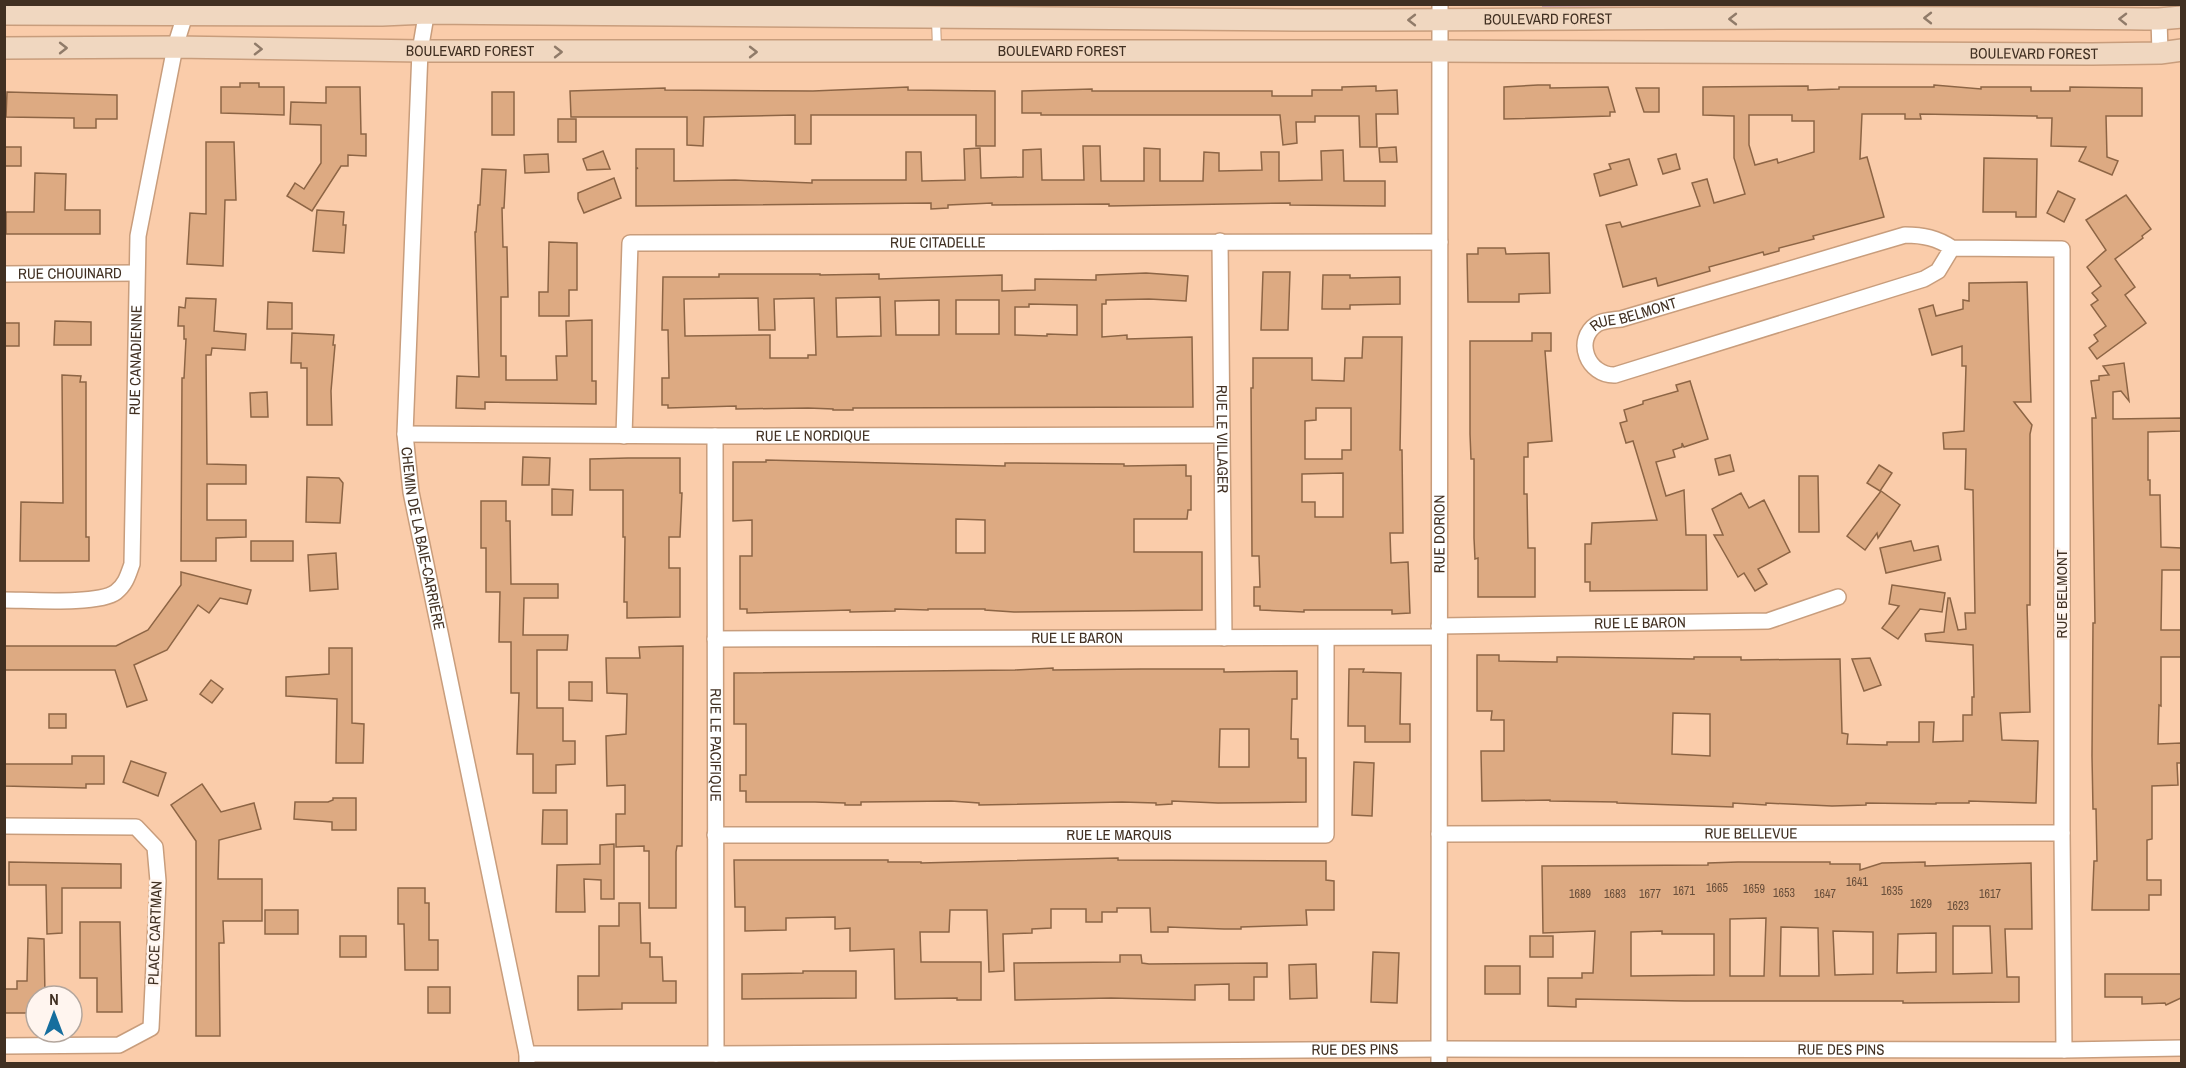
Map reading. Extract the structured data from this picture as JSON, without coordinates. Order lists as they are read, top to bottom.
{
  "streets": {
    "street": [
      "BOULEVARD FOREST",
      "RUE CITADELLE",
      "RUE CHOUINARD",
      "RUE BELMONT",
      "RUE CANADIENNE",
      "RUE LE NORDIQUE",
      "RUE LE VILLAGER",
      "RUE DORION",
      "CHEMIN DE LA BAIE-CARRIÈRE",
      "RUE LE BARON",
      "RUE LE PACIFIQUE",
      "RUE BELLEVUE",
      "RUE LE MARQUIS",
      "PLACE CARTMAN",
      "RUE DES PINS"
    ]
  },
  "crossings": [
    ["BOULEVARD FOREST", "RUE CANADIENNE"],
    ["BOULEVARD FOREST", "RUE DORION"],
    ["BOULEVARD FOREST", "CHEMIN DE LA BAIE-CARRIÈRE"],
    ["RUE CITADELLE", "RUE LE NORDIQUE"],
    ["RUE CITADELLE", "RUE LE VILLAGER"],
    ["RUE CITADELLE", "RUE DORION"],
    ["RUE CHOUINARD", "RUE CANADIENNE"],
    ["RUE BELMONT", "RUE BELLEVUE"],
    ["RUE BELMONT", "RUE DES PINS"],
    ["RUE LE NORDIQUE", "RUE LE VILLAGER"],
    ["RUE LE NORDIQUE", "CHEMIN DE LA BAIE-CARRIÈRE"],
    ["RUE LE NORDIQUE", "RUE LE PACIFIQUE"],
    ["RUE LE VILLAGER", "RUE LE BARON"],
    ["RUE DORION", "RUE LE BARON"],
    ["RUE DORION", "RUE BELLEVUE"],
    ["RUE DORION", "RUE DES PINS"],
    ["CHEMIN DE LA BAIE-CARRIÈRE", "RUE DES PINS"],
    ["RUE LE BARON", "RUE LE PACIFIQUE"],
    ["RUE LE BARON", "RUE LE MARQUIS"],
    ["RUE LE PACIFIQUE", "RUE LE MARQUIS"],
    ["RUE LE PACIFIQUE", "RUE DES PINS"]
  ],
  "house_numbers": [
    "1641",
    "1665",
    "1659",
    "1671",
    "1635",
    "1653",
    "1689",
    "1683",
    "1677",
    "1647",
    "1617",
    "1629",
    "1623"
  ],
  "north": "top"
}
